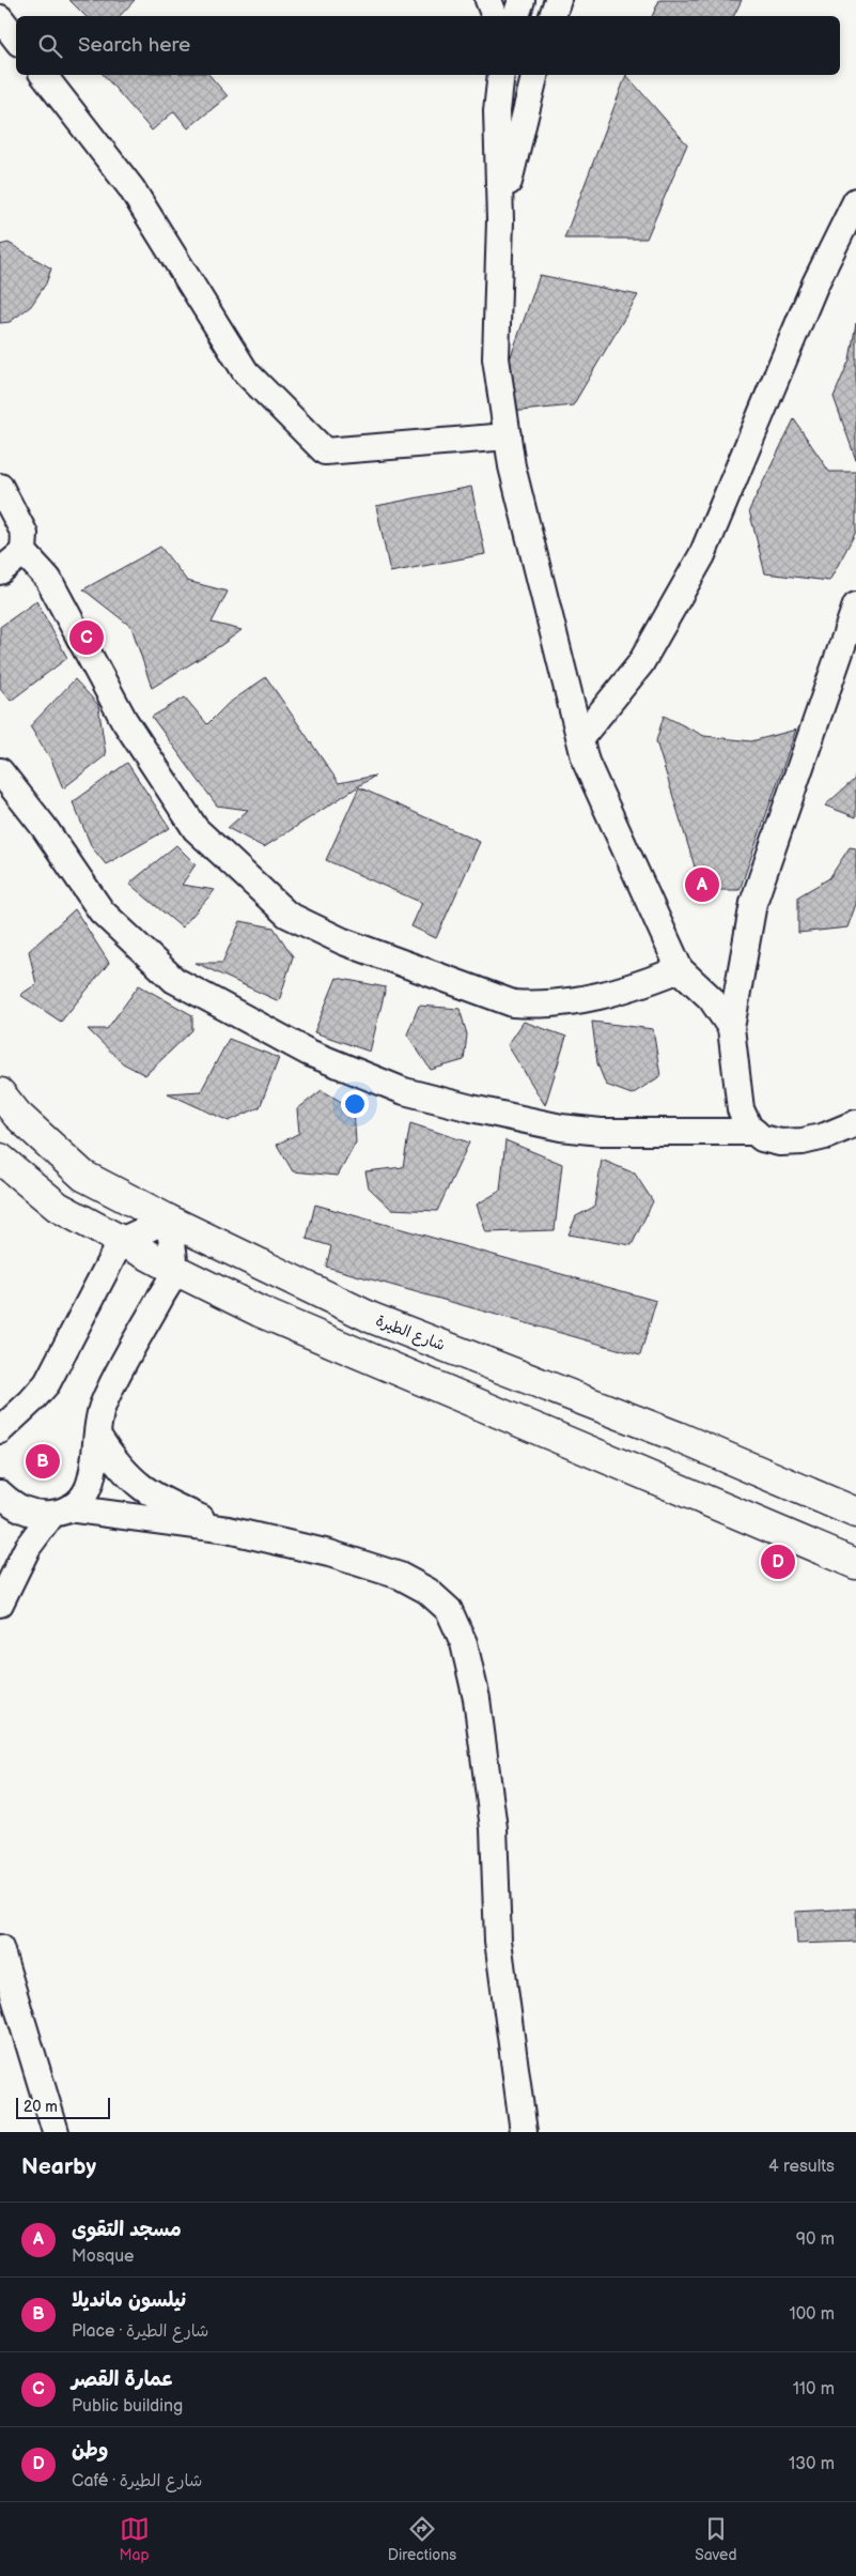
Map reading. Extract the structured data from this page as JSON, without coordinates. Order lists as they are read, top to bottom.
{
  "streets": {
    "main road": ["شارع الطيرة"]
  },
  "scale_bar": "20 m",
  "page": {
    "search": "Search here",
    "pins": [
      "C",
      "A",
      "B",
      "D"
    ],
    "scale": "20 m",
    "heading": ["Nearby", "4 results"],
    "list": [
      {
        "mark": "A",
        "name": "مسجد التقوى",
        "note": "Mosque",
        "value": "90 m"
      },
      {
        "mark": "B",
        "name": "نيلسون مانديلا",
        "note": "Place · شارع الطيرة",
        "value": "100 m"
      },
      {
        "mark": "C",
        "name": "عمارة القصر",
        "note": "Public building",
        "value": "110 m"
      },
      {
        "mark": "D",
        "name": "وطن",
        "note": "Café · شارع الطيرة",
        "value": "130 m"
      }
    ],
    "nav": ["Map", "Directions", "Saved"]
  }
}
